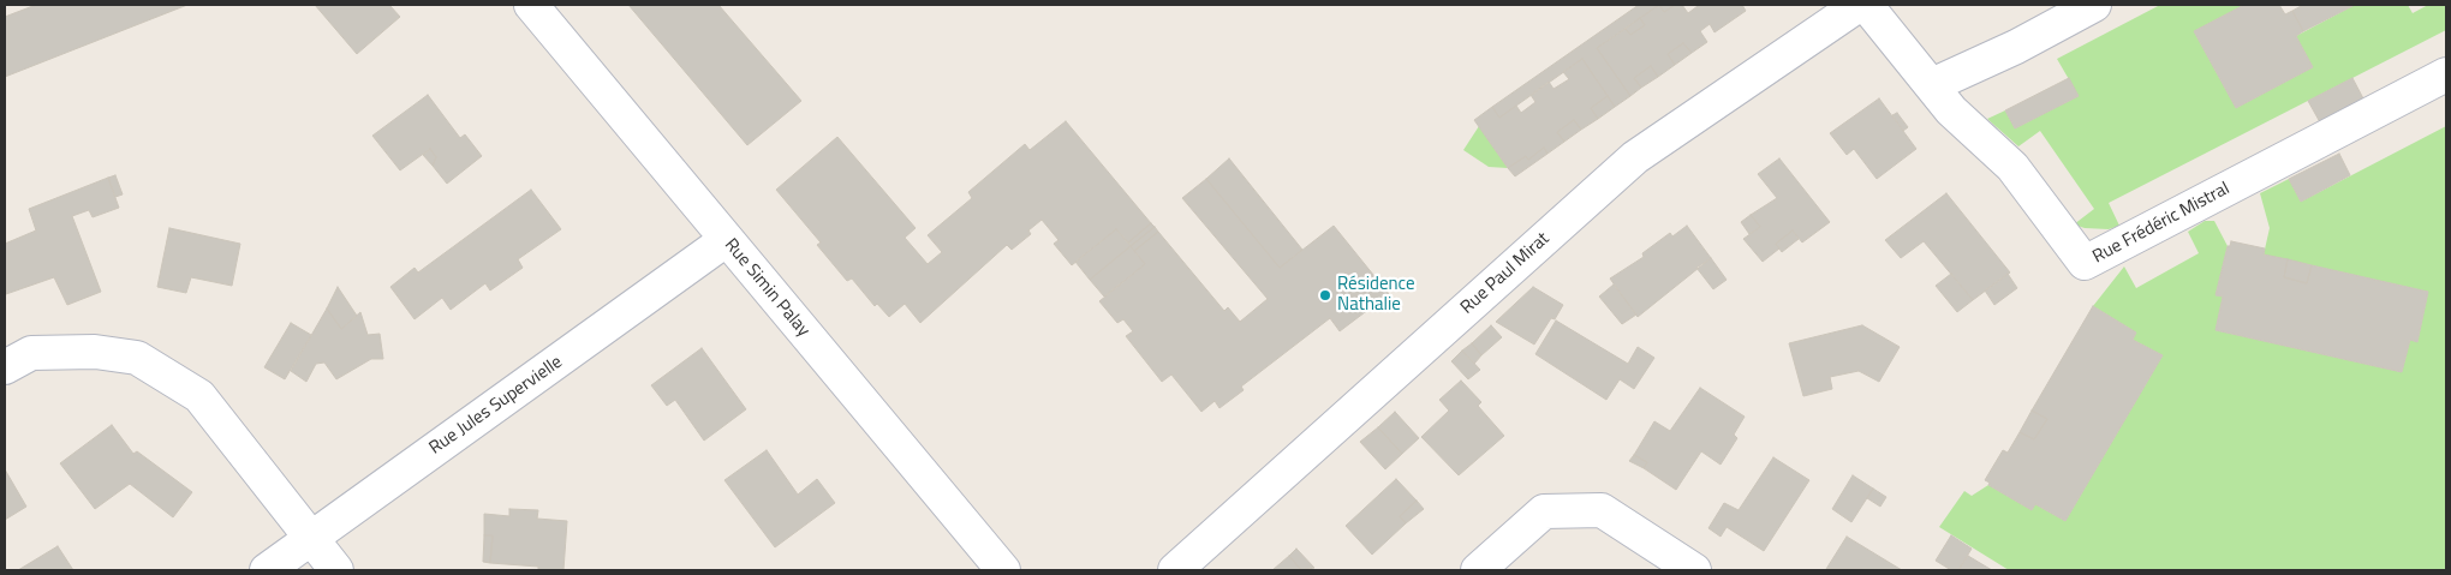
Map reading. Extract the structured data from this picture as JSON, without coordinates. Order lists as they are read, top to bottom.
{
  "streets": {
    "street": [
      "Rue Frédéric Mistral",
      "Rue Paul Mirat",
      "Rue Simin Palay",
      "Rue Jules Supervielle"
    ]
  },
  "crossings": [
    ["Rue Simin Palay", "Rue Jules Supervielle"]
  ],
  "places": ["Résidence Nathalie"]
}
